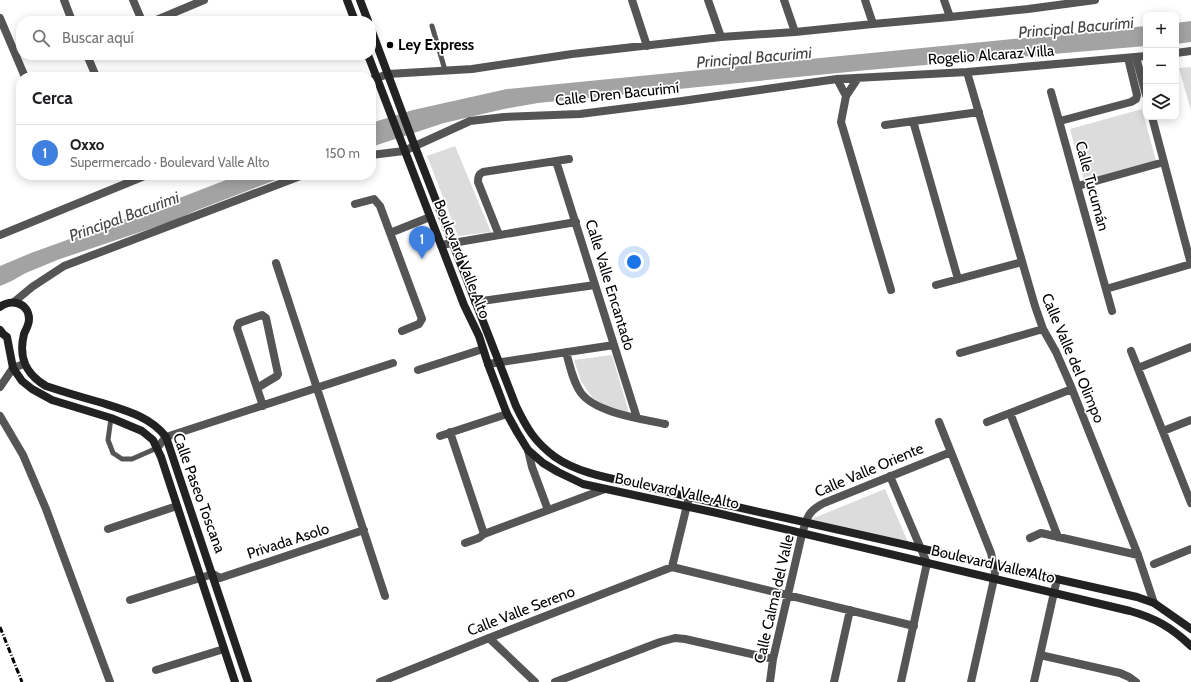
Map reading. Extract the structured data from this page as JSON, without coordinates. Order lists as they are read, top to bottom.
{
  "streets": {
    "street": [
      "Rogelio Alcaraz Villa",
      "Calle Dren Bacurimí",
      "Calle Tucumán",
      "Boulevard Valle Alto",
      "Calle Valle Encantado",
      "Calle Valle del Olimpo",
      "Calle Valle Oriente",
      "Calle Paseo Toscana",
      "Privada Asolo",
      "Calle Calma del Valle",
      "Calle Valle Sereno"
    ]
  },
  "crossings": [
    ["Rogelio Alcaraz Villa", "Calle Dren Bacurimí"],
    ["Rogelio Alcaraz Villa", "Calle Valle del Olimpo"],
    ["Calle Dren Bacurimí", "Boulevard Valle Alto"],
    ["Boulevard Valle Alto", "Calle Valle del Olimpo"],
    ["Boulevard Valle Alto", "Calle Valle Oriente"],
    ["Boulevard Valle Alto", "Calle Calma del Valle"],
    ["Calle Valle Oriente", "Calle Calma del Valle"],
    ["Calle Paseo Toscana", "Privada Asolo"]
  ],
  "water": ["Principal Bacurimi"],
  "places": ["Ley Express"],
  "page": {
    "map_buttons": ["+", "−"],
    "search": "Buscar aquí",
    "heading": "Cerca",
    "list": [
      {
        "mark": "1",
        "name": "Oxxo",
        "note": "Supermercado · Boulevard Valle Alto",
        "value": "150 m"
      }
    ],
    "pins": "1"
  }
}
